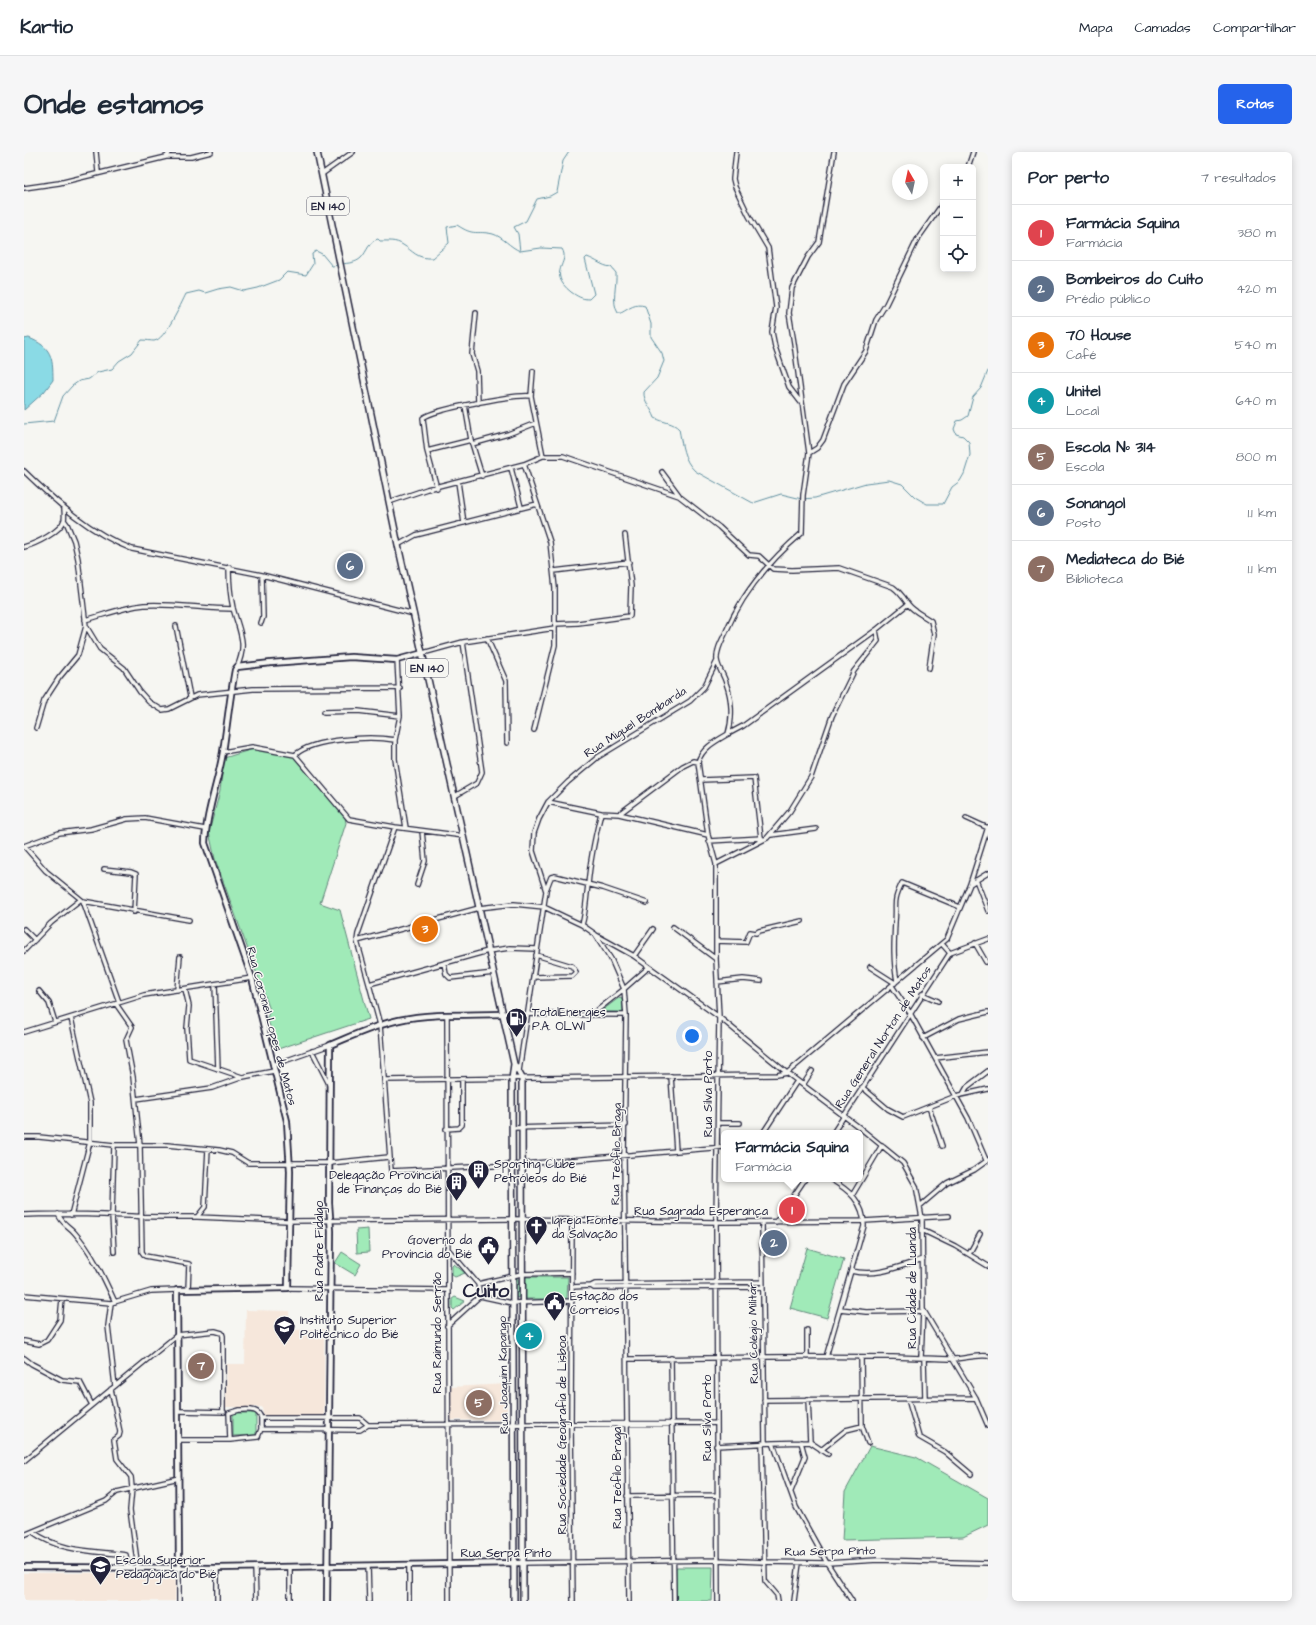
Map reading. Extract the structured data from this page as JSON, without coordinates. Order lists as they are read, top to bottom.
{
  "streets": {
    "main road": ["EN 140", "Rua Joaquim Kapango"],
    "street": [
      "Rua Miguel Bombarda",
      "Rua Coronel Lopes de Matos",
      "Rua General Norton de Matos",
      "Rua Silva Porto",
      "Rua Teófilo Braga",
      "Rua Sagrada Esperança",
      "Rua Padre Fidalgo",
      "Rua Cidade de Luanda",
      "Rua Raimundo Serrão",
      "Rua Colégio Militar",
      "Rua Sociedade Geografia de Lisboa",
      "Rua Serpa Pinto"
    ]
  },
  "crossings": [
    ["EN 140", "Rua Teófilo Braga"],
    ["EN 140", "Rua Joaquim Kapango"],
    ["Rua Miguel Bombarda", "Rua Teófilo Braga"],
    ["Rua Miguel Bombarda", "Rua Joaquim Kapango"],
    ["Rua Coronel Lopes de Matos", "Rua Sagrada Esperança"],
    ["Rua General Norton de Matos", "Rua Cidade de Luanda"],
    ["Rua Silva Porto", "Rua Sagrada Esperança"],
    ["Rua Silva Porto", "Rua Cidade de Luanda"],
    ["Rua Silva Porto", "Rua Serpa Pinto"],
    ["Rua Teófilo Braga", "Rua Sagrada Esperança"],
    ["Rua Teófilo Braga", "Rua Cidade de Luanda"],
    ["Rua Teófilo Braga", "Rua Serpa Pinto"],
    ["Rua Sagrada Esperança", "Rua Padre Fidalgo"],
    ["Rua Sagrada Esperança", "Rua Cidade de Luanda"],
    ["Rua Sagrada Esperança", "Rua Raimundo Serrão"],
    ["Rua Sagrada Esperança", "Rua Colégio Militar"],
    ["Rua Sagrada Esperança", "Rua Joaquim Kapango"],
    ["Rua Sagrada Esperança", "Rua Sociedade Geografia de Lisboa"],
    ["Rua Padre Fidalgo", "Rua Serpa Pinto"],
    ["Rua Raimundo Serrão", "Rua Serpa Pinto"],
    ["Rua Colégio Militar", "Rua Serpa Pinto"],
    ["Rua Joaquim Kapango", "Rua Serpa Pinto"],
    ["Rua Sociedade Geografia de Lisboa", "Rua Serpa Pinto"]
  ],
  "districts": ["Cuito"],
  "places": {
    "fuel station": ["TotalEnergies P.A. OLWI"],
    "building": ["Sporting Clube Petróleos do Bié", "Delegação Provincial de Finanças do Bié"],
    "church": ["Igreja Fonte da Salvação"],
    "public building": ["Governo da Província do Bié", "Estação dos Correios"],
    "school or university": ["Instituto Superior Politécnico do Bié", "Escola Superior Pedagógica do Bié"]
  },
  "north": "top",
  "page": {
    "header": "Kartio",
    "nav": ["Mapa", "Camadas", "Compartilhar"],
    "buttons": "Rotas",
    "title": "Onde estamos",
    "heading": ["Por perto", "7 resultados"],
    "map_buttons": ["+", "−"],
    "list": [
      {
        "mark": "1",
        "name": "Farmácia Squina",
        "note": "Farmácia",
        "value": "380 m"
      },
      {
        "mark": "2",
        "name": "Bombeiros do Cuíto",
        "note": "Prédio público",
        "value": "420 m"
      },
      {
        "mark": "3",
        "name": "70 House",
        "note": "Café",
        "value": "540 m"
      },
      {
        "mark": "4",
        "name": "Unitel",
        "note": "Local",
        "value": "640 m"
      },
      {
        "mark": "5",
        "name": "Escola Nº 314",
        "note": "Escola",
        "value": "800 m"
      },
      {
        "mark": "6",
        "name": "Sonangol",
        "note": "Posto",
        "value": "1.1 km"
      },
      {
        "mark": "7",
        "name": "Mediateca do Bié",
        "note": "Biblioteca",
        "value": "1.1 km"
      }
    ],
    "pins": [
      "6",
      "3",
      "1",
      "2",
      "4",
      "7",
      "5"
    ],
    "popup": ["Farmácia Squina", "Farmácia"]
  }
}
